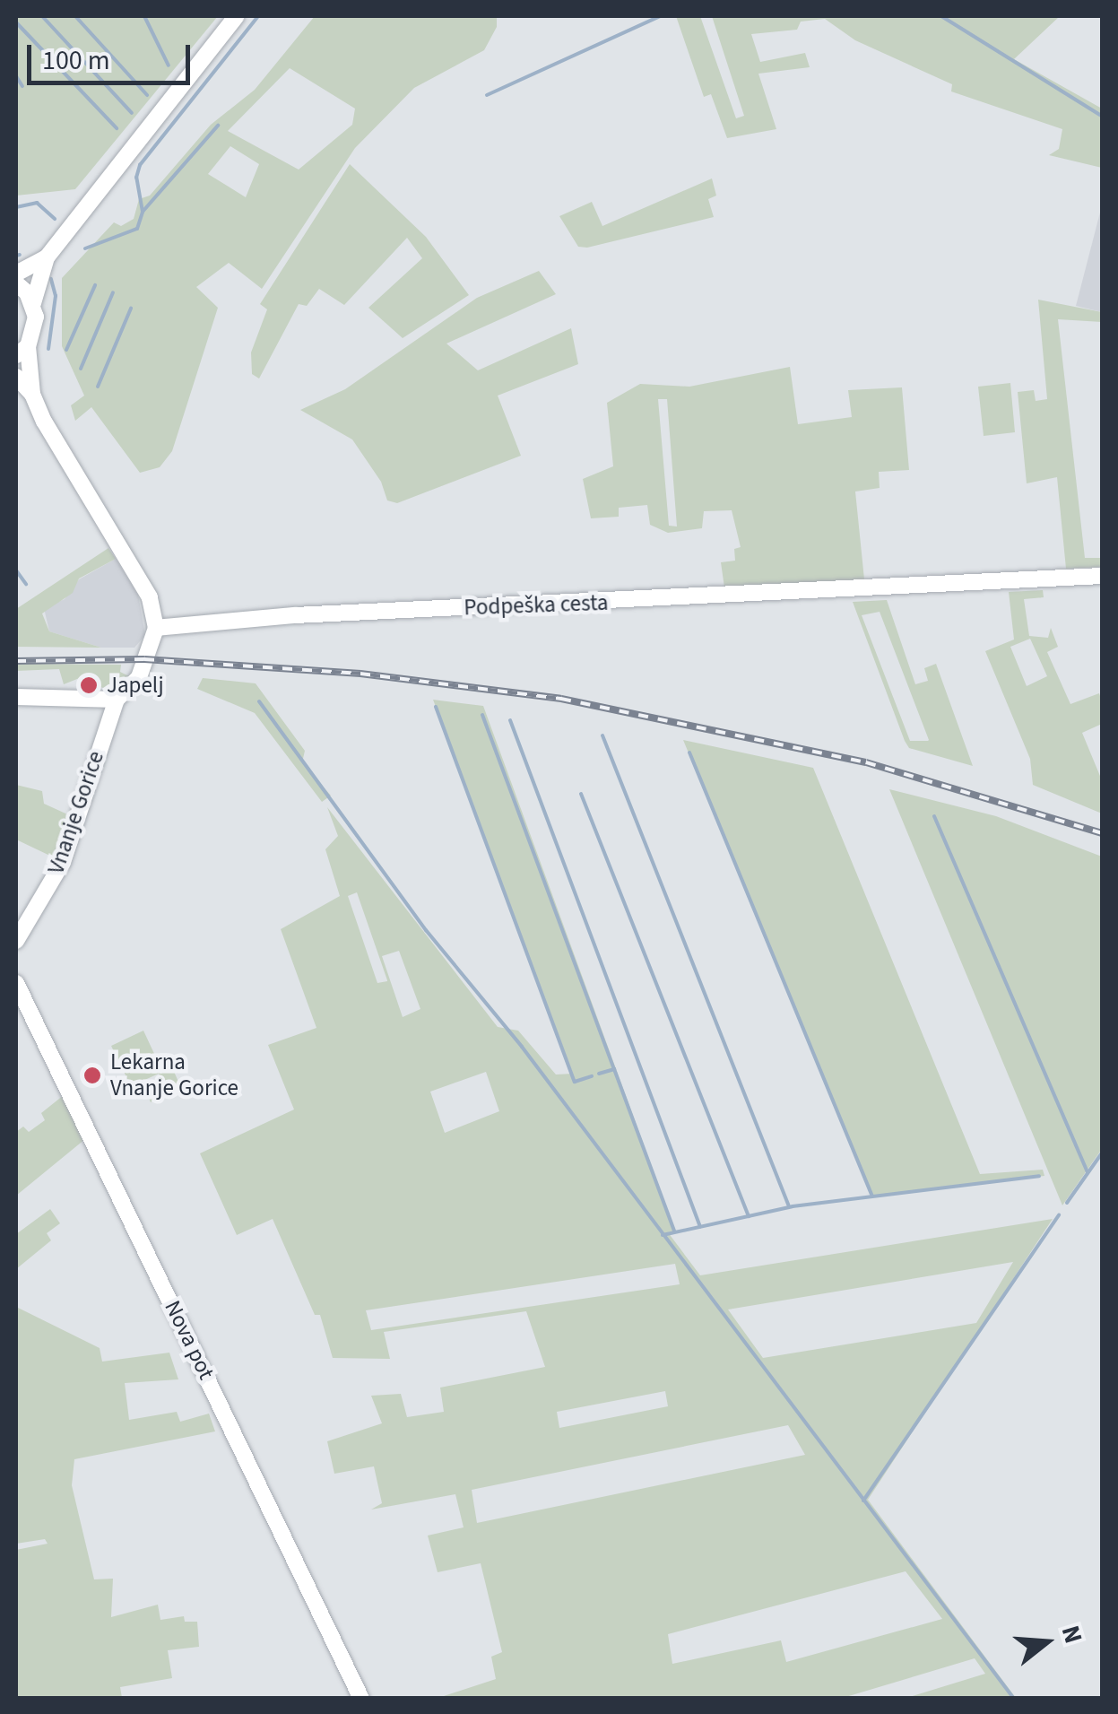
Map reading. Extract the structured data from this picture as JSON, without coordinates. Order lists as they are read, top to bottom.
{
  "streets": {
    "main road": ["Podpeška cesta", "Vnanje Gorice", "Nova pot"]
  },
  "places": ["Japelj", "Lekarna Vnanje Gorice"],
  "scale_bar": "100 m",
  "north": "right"
}
